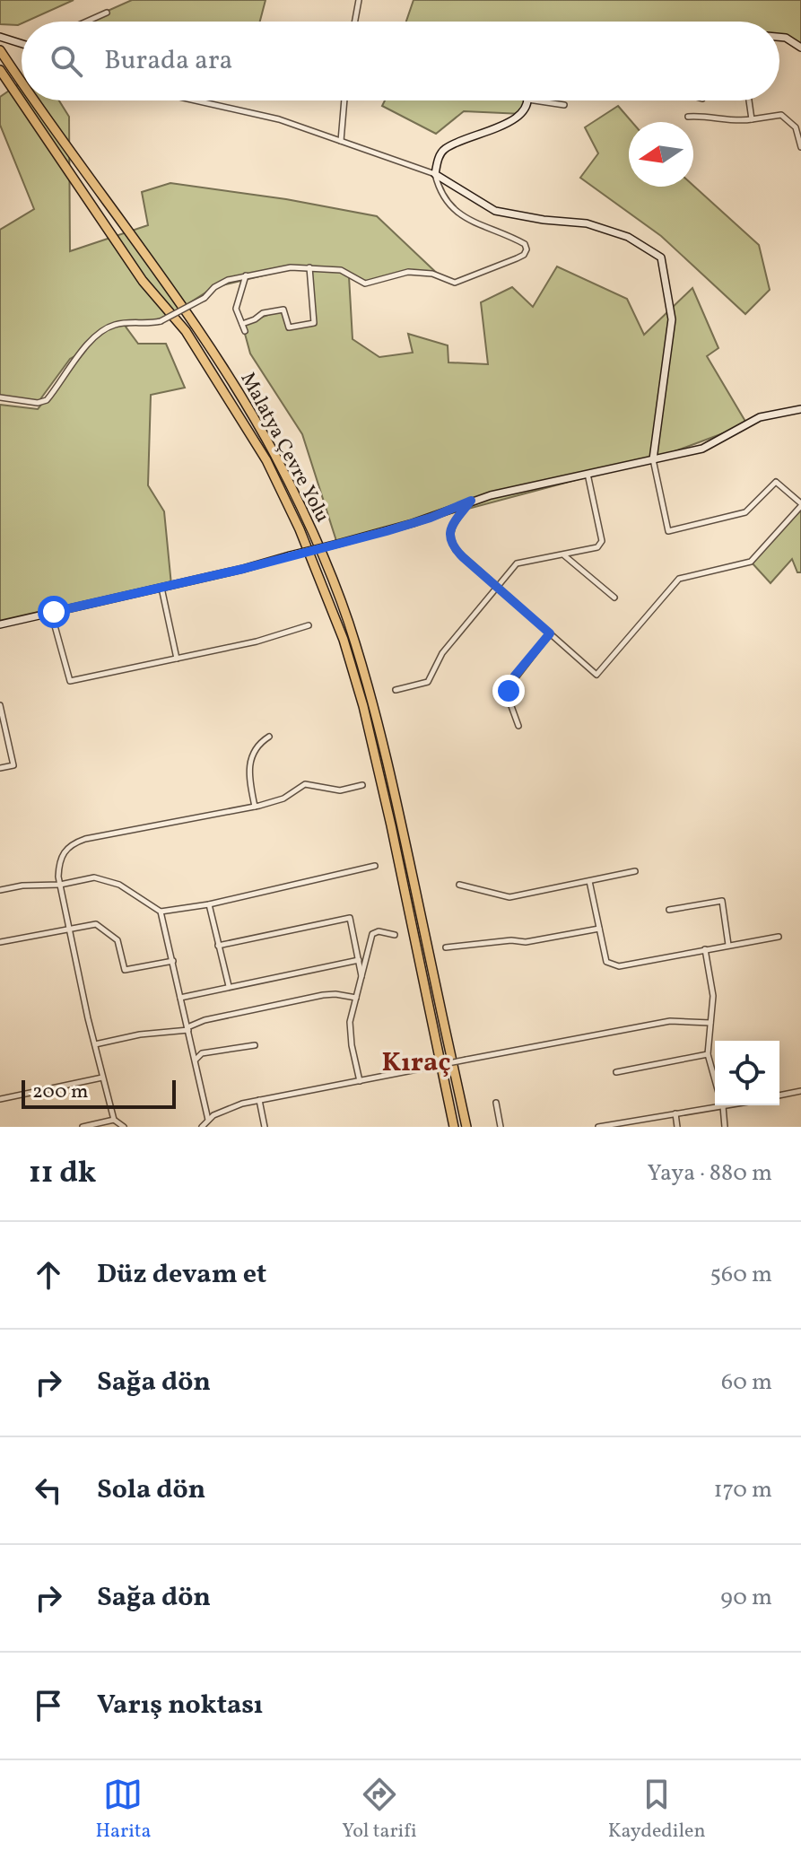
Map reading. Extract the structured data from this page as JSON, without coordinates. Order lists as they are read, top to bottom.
{
  "streets": {
    "highway": ["Malatya Çevre Yolu"]
  },
  "districts": ["Kıraç"],
  "scale_bar": "200 m",
  "north": "left",
  "page": {
    "search": "Burada ara",
    "scale": "200 m",
    "heading": ["11 dk", "Yaya · 880 m"],
    "list": [
      ["Düz devam et", "560 m"],
      ["Sağa dön", "60 m"],
      ["Sola dön", "170 m"],
      ["Sağa dön", "90 m"],
      "Varış noktası"
    ],
    "nav": ["Harita", "Yol tarifi", "Kaydedilen"]
  }
}
